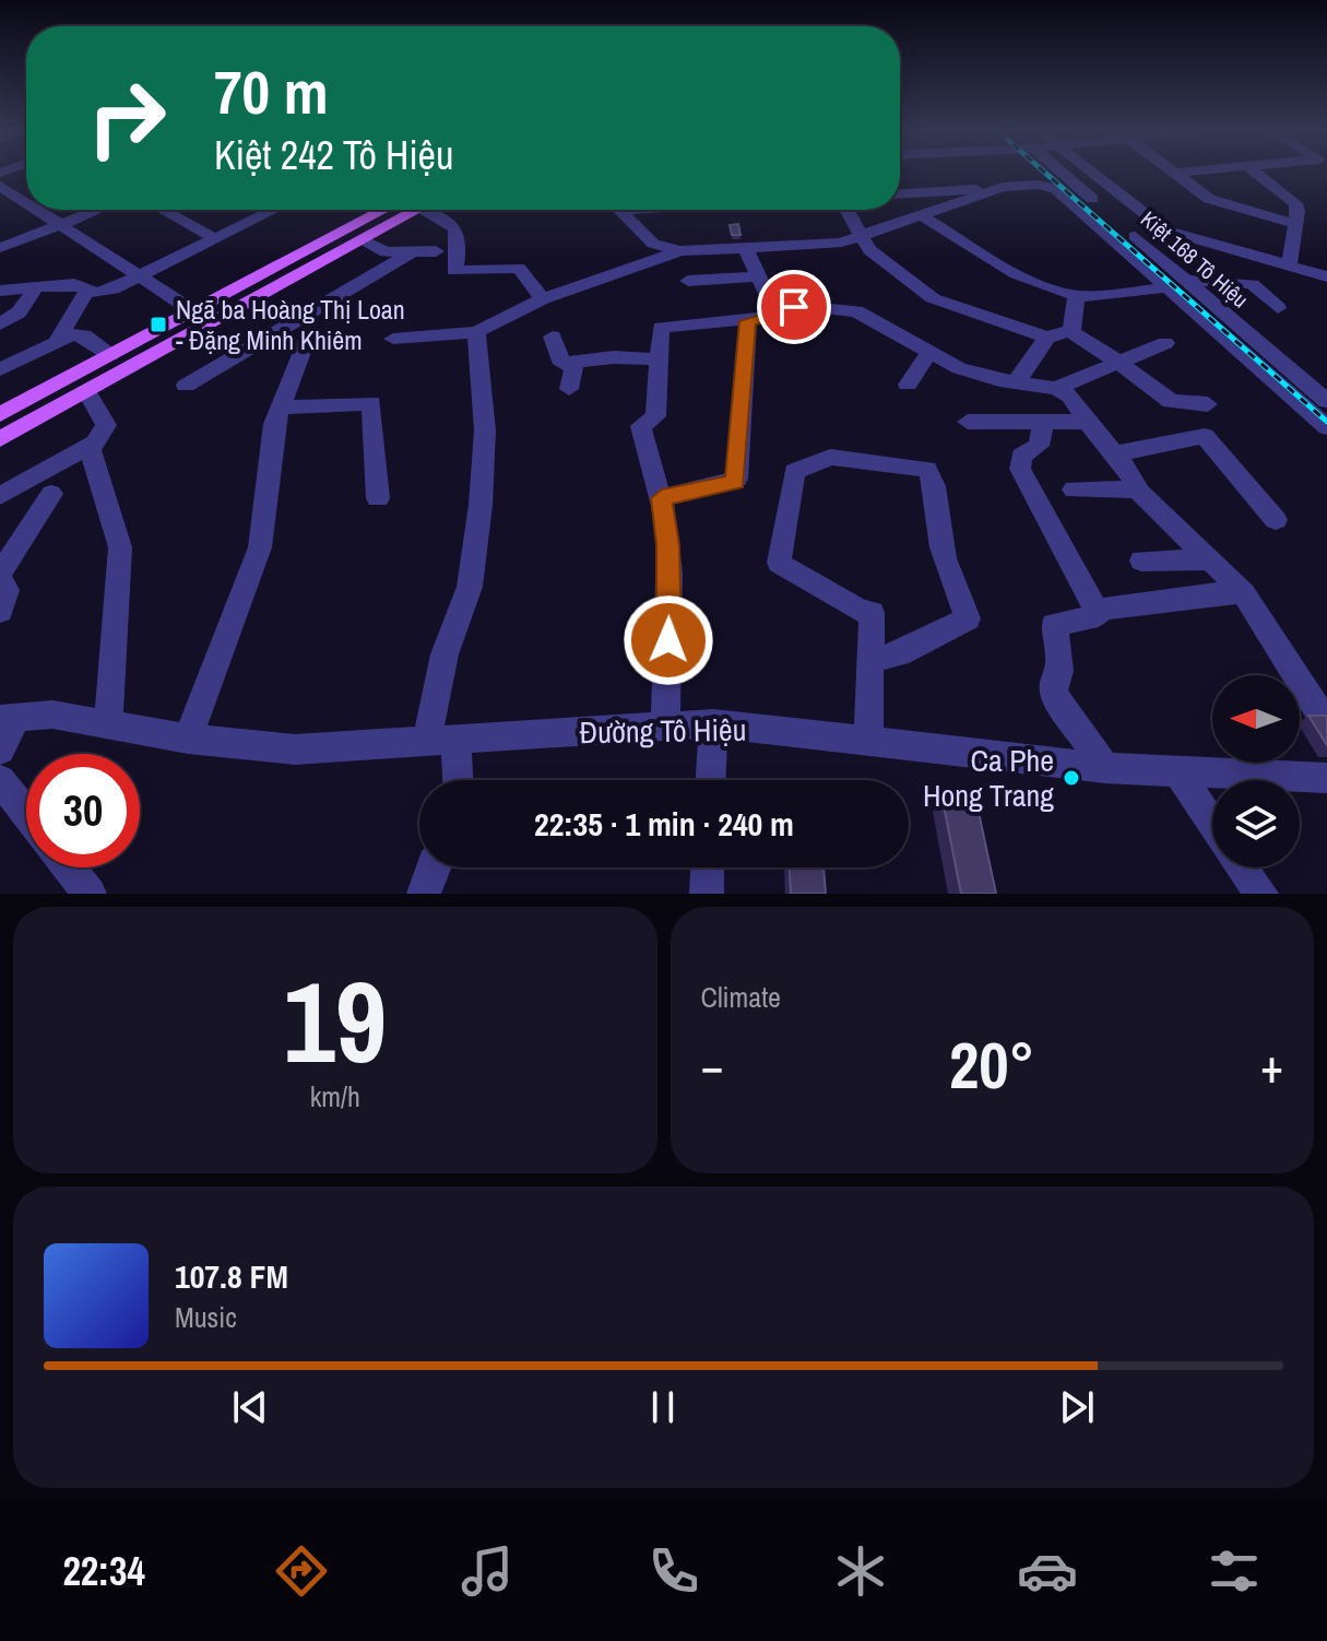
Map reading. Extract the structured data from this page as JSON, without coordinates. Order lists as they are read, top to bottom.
{
  "streets": {
    "street": ["Kiệt 168 Tô Hiệu", "Đường Tô Hiệu"]
  },
  "places": {
    "transit": ["Ngã ba Hoàng Thị Loan - Đặng Minh Khiêm"],
    "other": ["Ca Phe Hong Trang"]
  },
  "north": "left",
  "page": {
    "turn": ["70 m", "Kiệt 242 Tô Hiệu"],
    "limit": "30",
    "trip": "22:35 · 1 min · 240 m",
    "tile": [
      ["19", "km/h"],
      "Climate"
    ],
    "heat": ["−", "20°", "+"],
    "song": ["107.8 FM", "Music"],
    "tabs": "22:34"
  }
}
